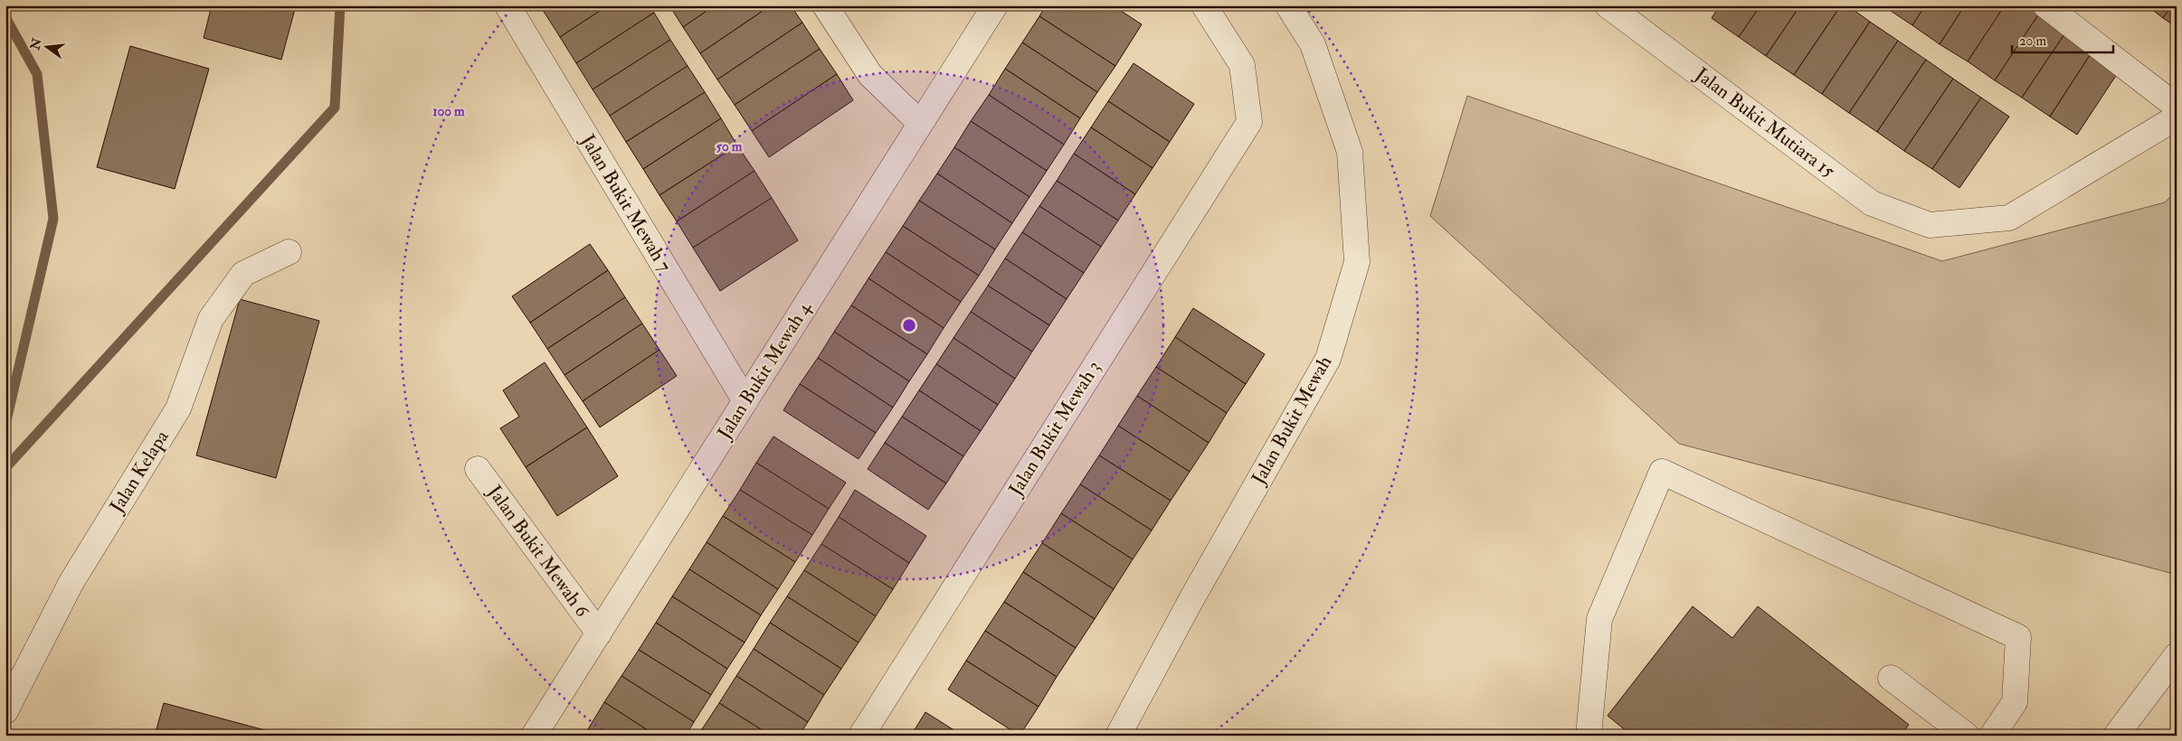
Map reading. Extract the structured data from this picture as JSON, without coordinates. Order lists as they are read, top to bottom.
{
  "streets": {
    "street": [
      "Jalan Bukit Mutiara 15",
      "Jalan Bukit Mewah 7",
      "Jalan Bukit Mewah 4",
      "Jalan Bukit Mewah",
      "Jalan Bukit Mewah 3",
      "Jalan Kelapa",
      "Jalan Bukit Mewah 6"
    ]
  },
  "crossings": [
    ["Jalan Bukit Mewah 7", "Jalan Bukit Mewah 4"],
    ["Jalan Bukit Mewah 4", "Jalan Bukit Mewah 6"]
  ],
  "scale_bar": "20 m",
  "north": "left",
  "rings": ["100 m", "50 m"]
}
